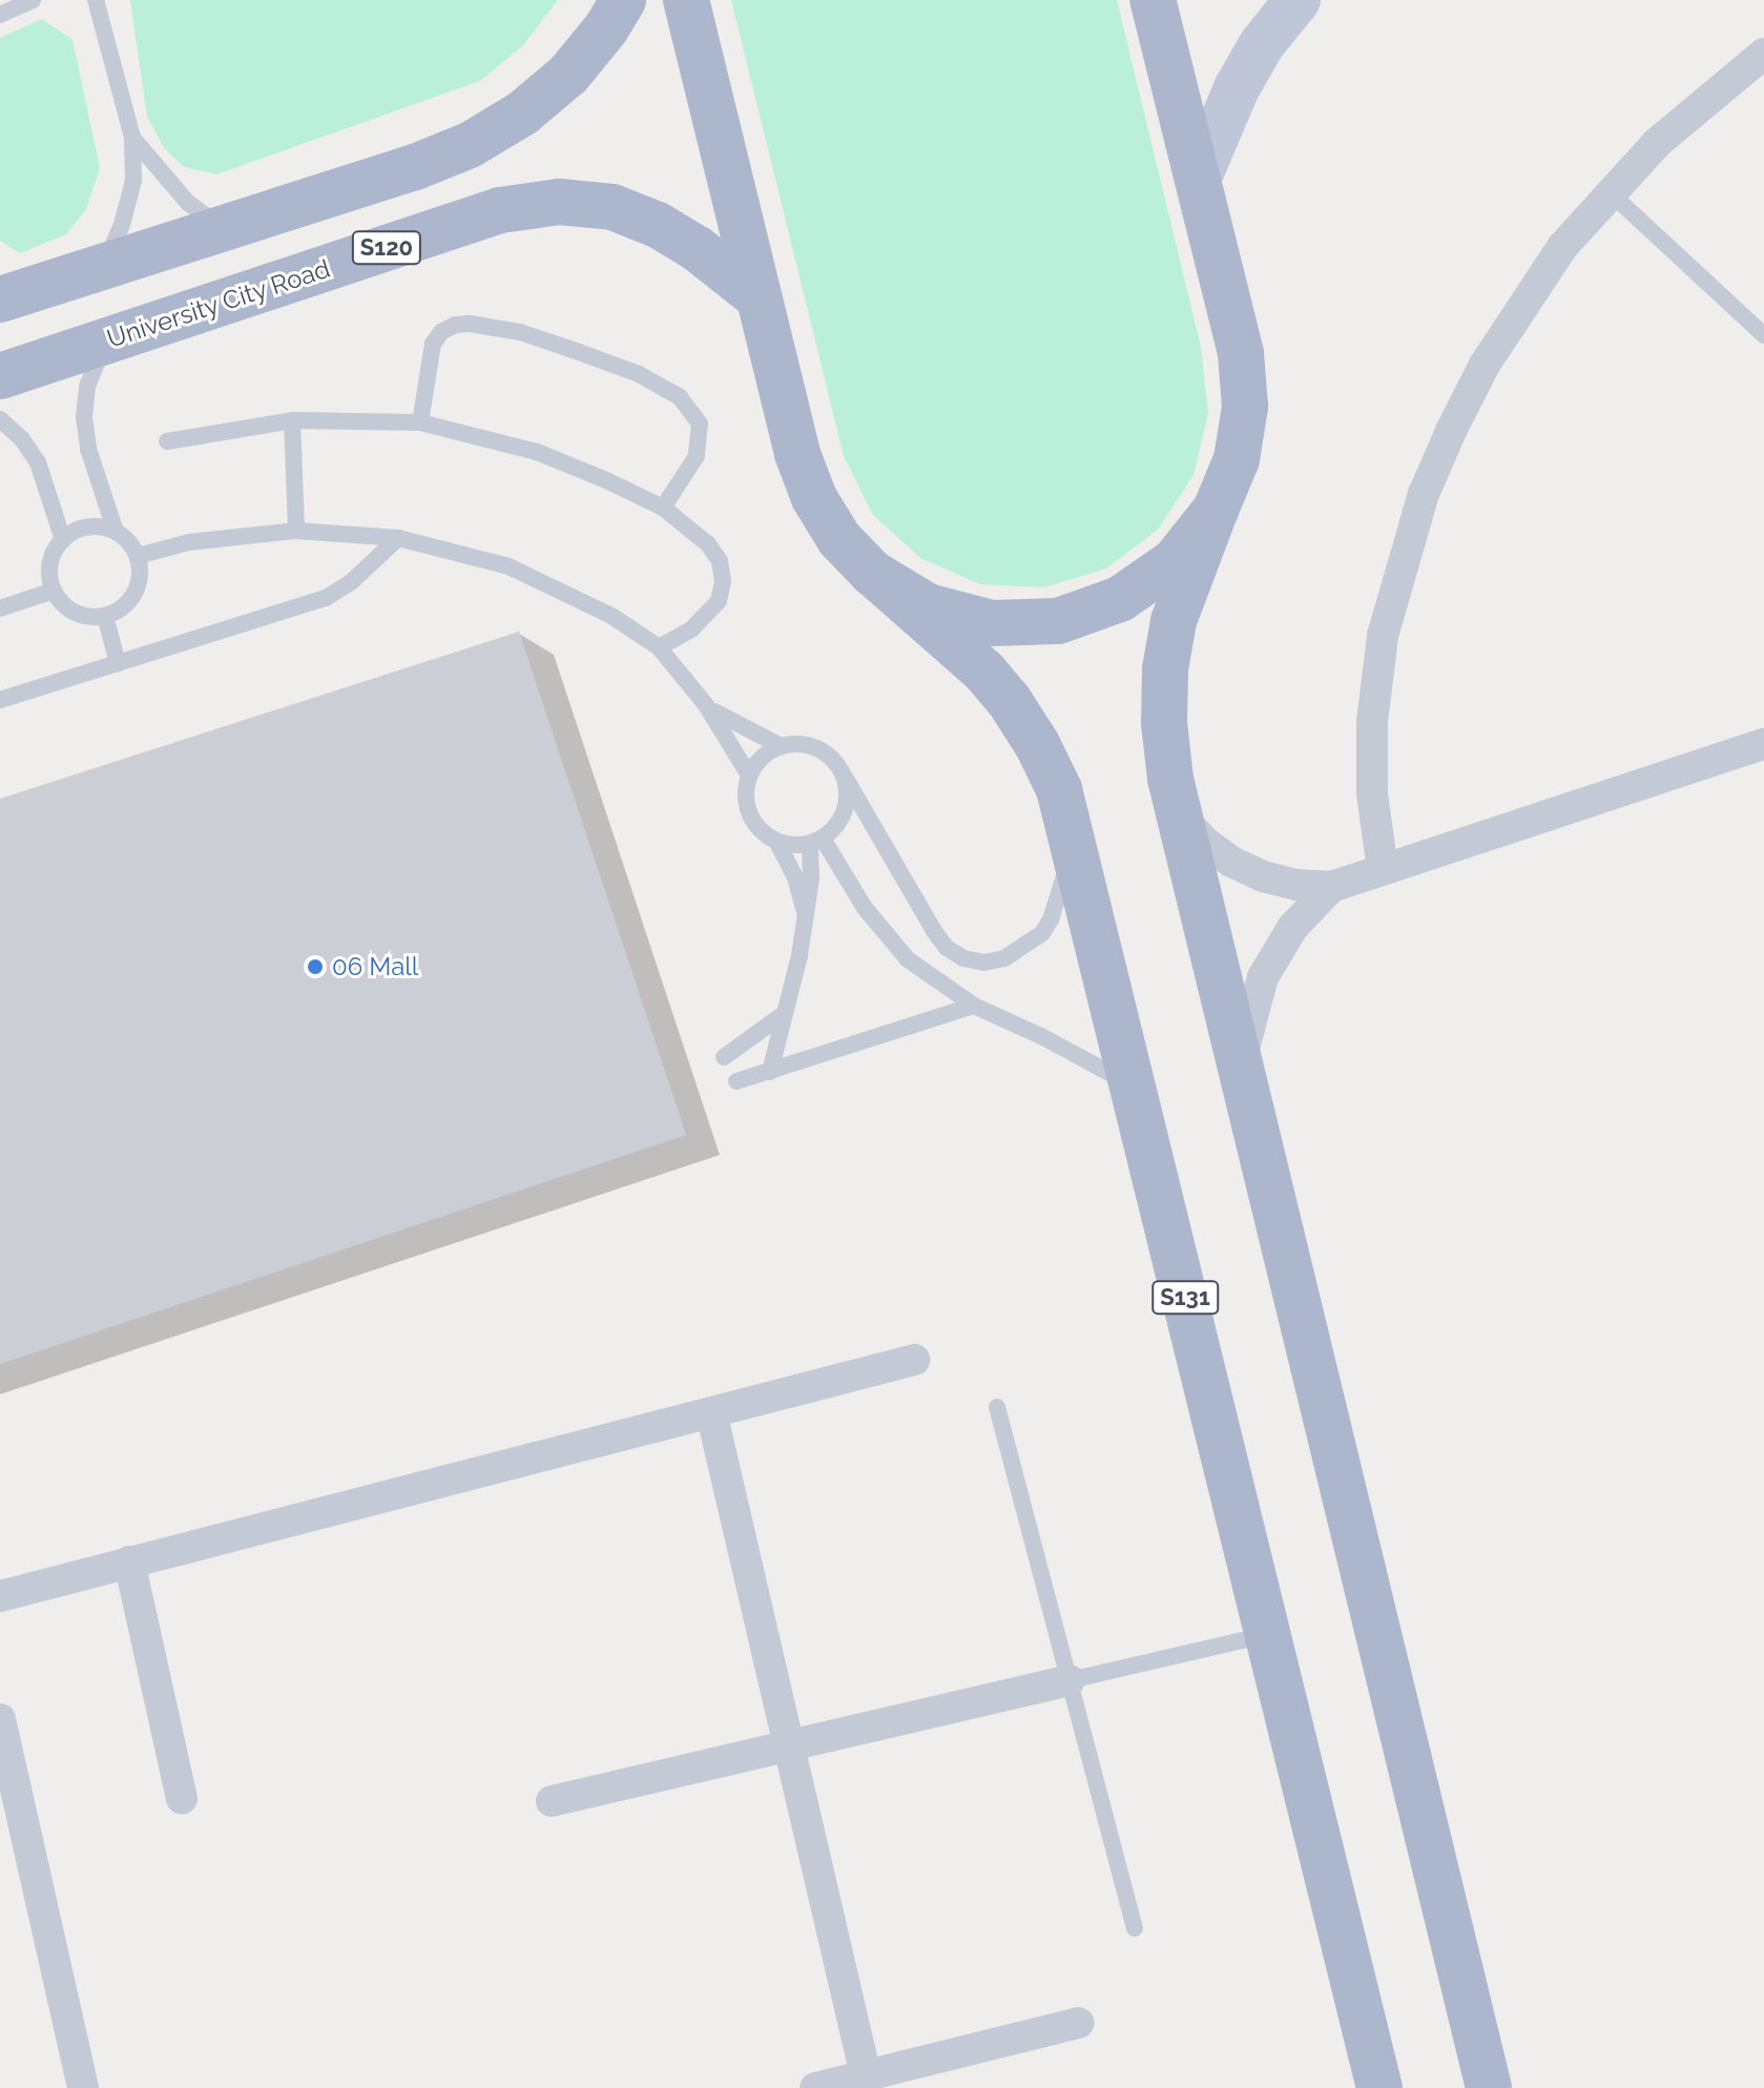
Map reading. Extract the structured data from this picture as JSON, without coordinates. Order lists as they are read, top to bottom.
{
  "streets": {
    "main road": ["S120", "University City Road", "S131"]
  },
  "places": ["06 Mall"]
}
